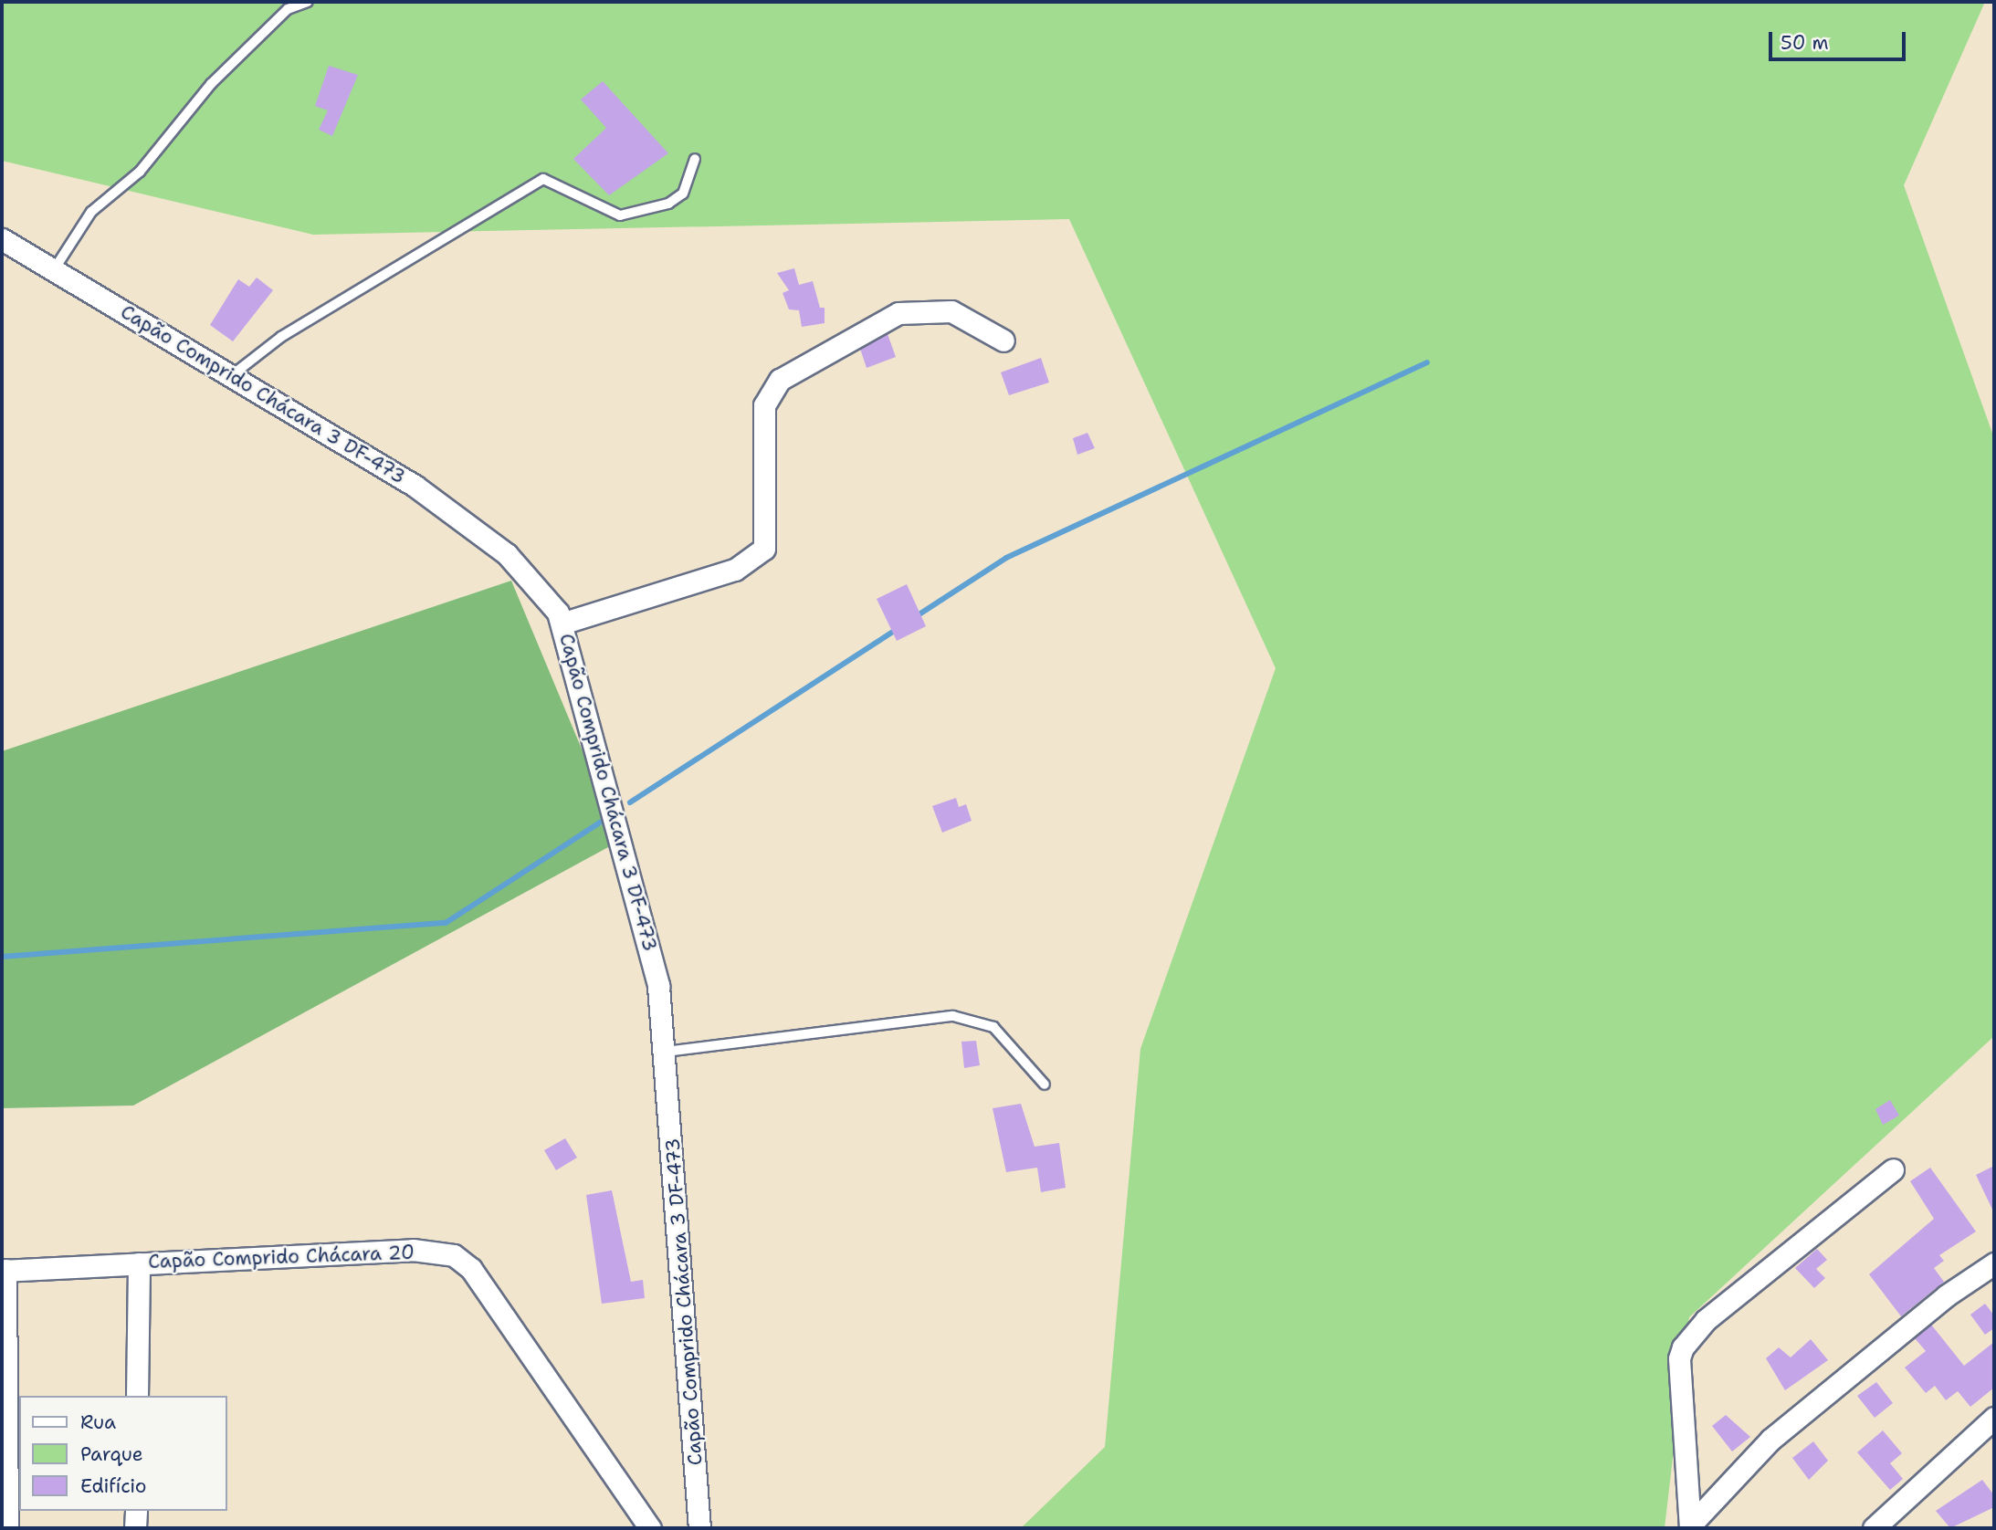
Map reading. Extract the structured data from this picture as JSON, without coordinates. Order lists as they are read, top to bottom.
{
  "streets": {
    "street": ["Capão Comprido Chácara 3 DF-473", "Capão Comprido Chácara 20"]
  },
  "legend": ["Rua", "Parque", "Edifício"],
  "scale_bar": "50 m"
}
